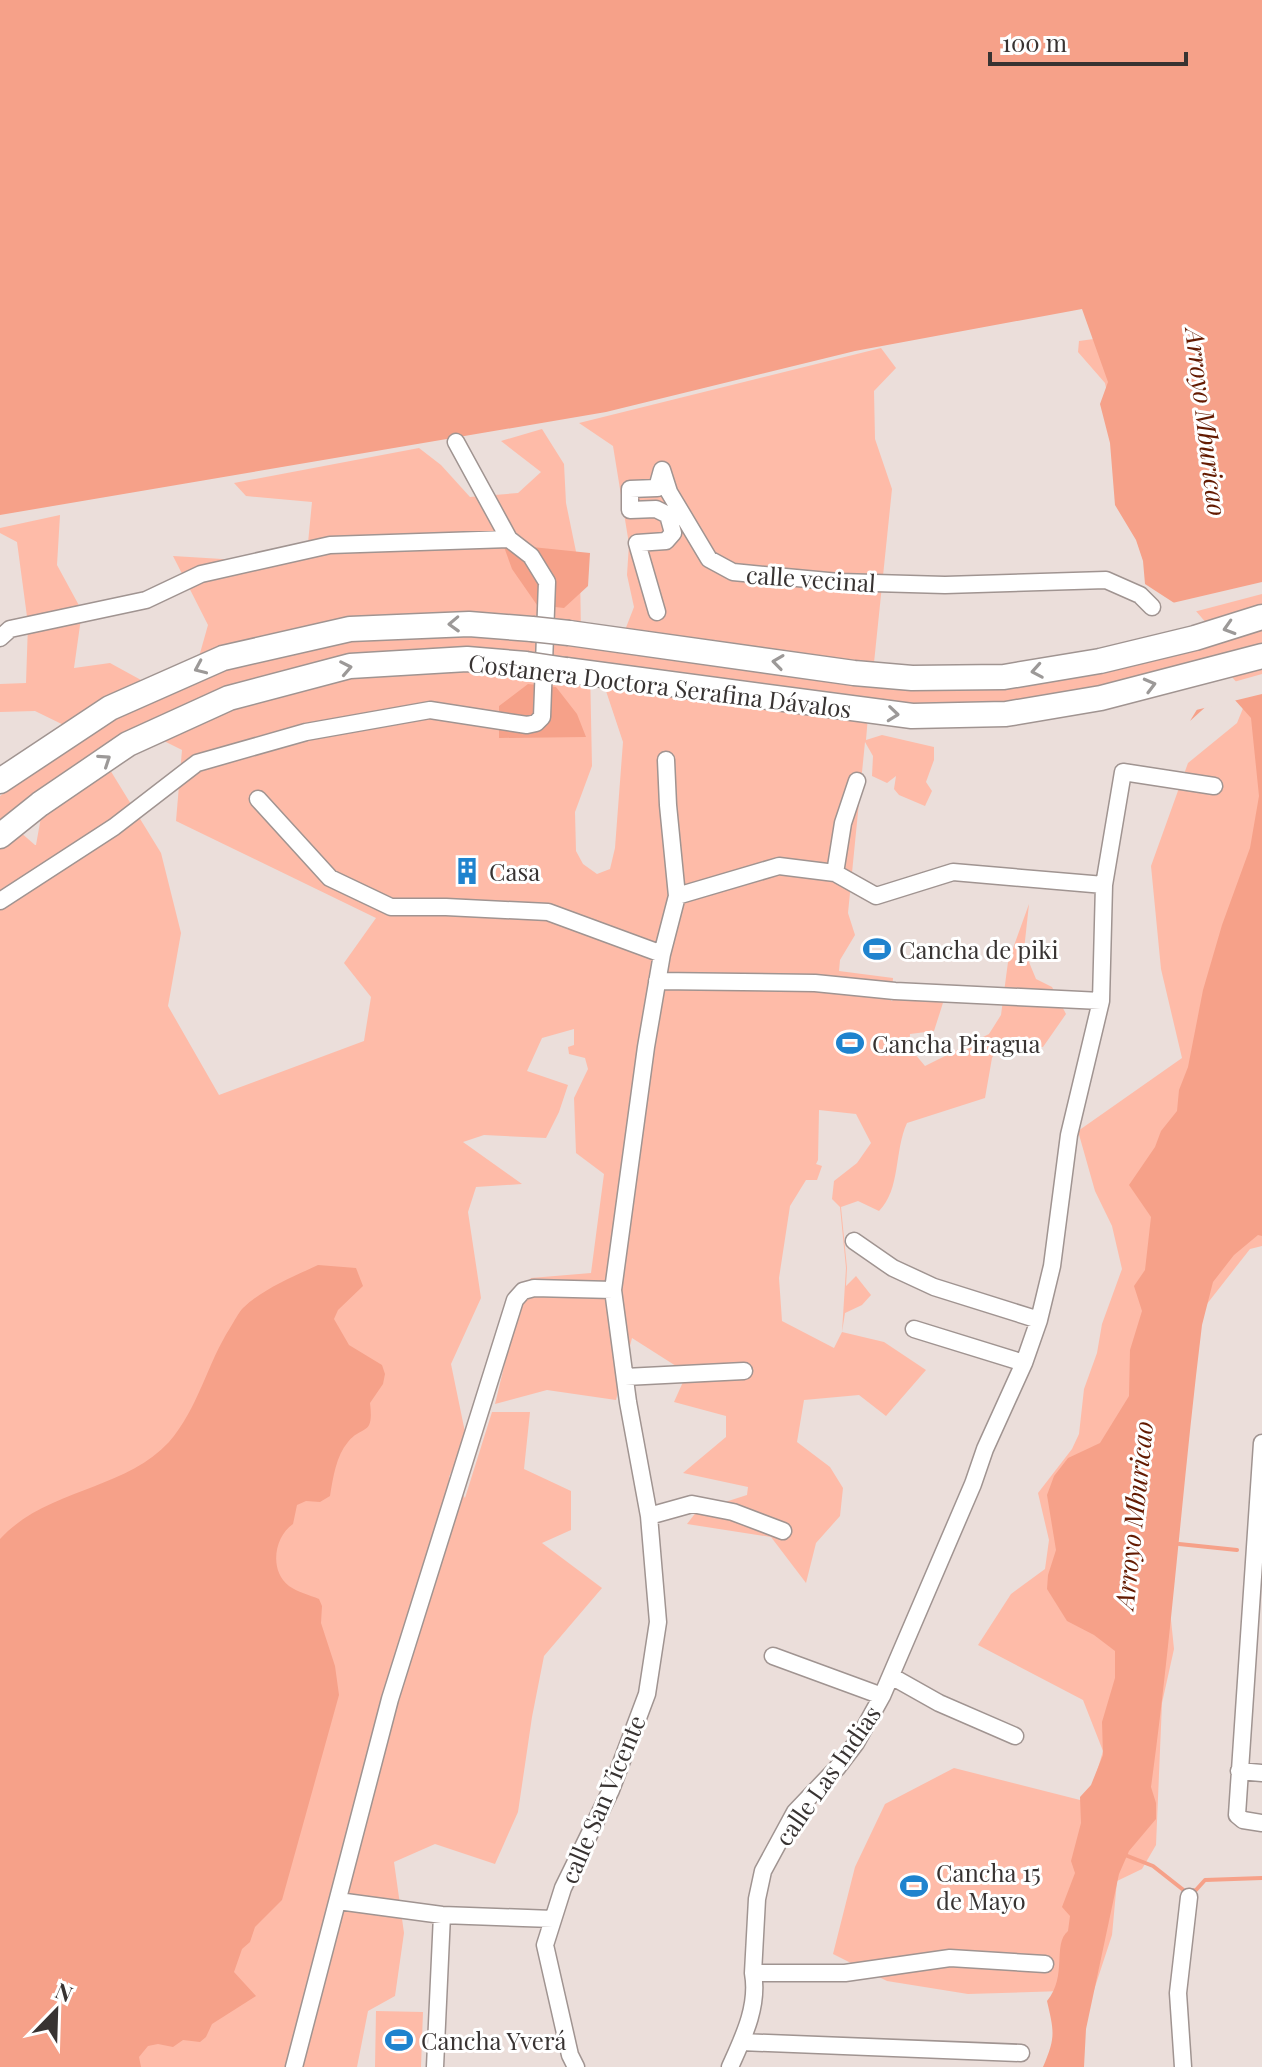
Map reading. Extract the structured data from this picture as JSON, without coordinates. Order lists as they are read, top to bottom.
{
  "streets": {
    "highway": ["Costanera Doctora Serafina Dávalos"],
    "street": ["calle vecinal", "calle Las Indias", "calle San Vicente"]
  },
  "water": ["Arroyo Mburicao"],
  "places": {
    "building": ["Casa"],
    "sports": [
      "Cancha de piki",
      "Cancha Piragua",
      "Cancha 15 de Mayo",
      "Cancha Yverá"
    ]
  },
  "scale_bar": "100 m",
  "north": "top right"
}
